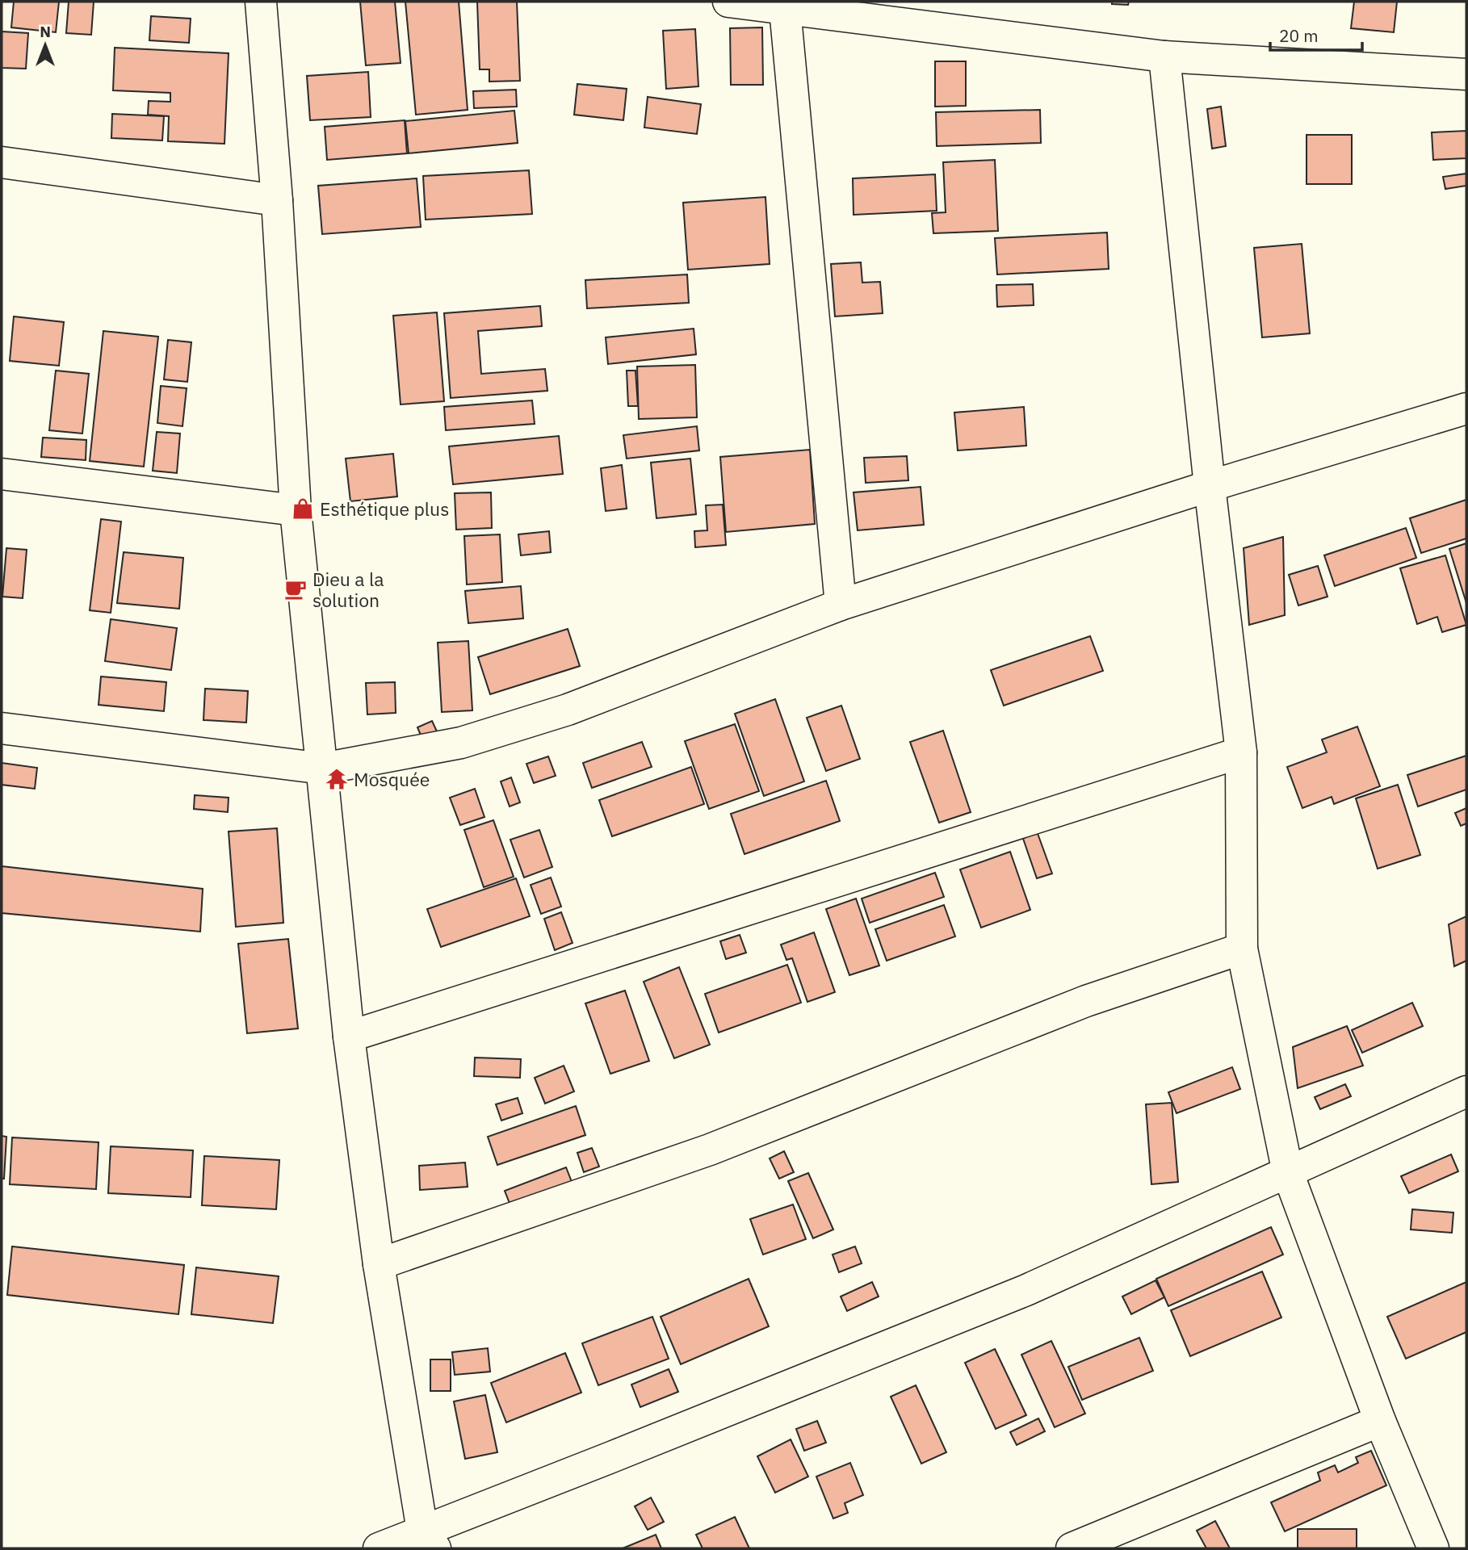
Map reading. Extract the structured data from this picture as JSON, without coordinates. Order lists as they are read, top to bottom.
{
  "places": {
    "shop": ["Esthétique plus"],
    "cafe": ["Dieu a la solution"],
    "temple": ["Mosquée"]
  },
  "scale_bar": "20 m",
  "north": "top"
}
